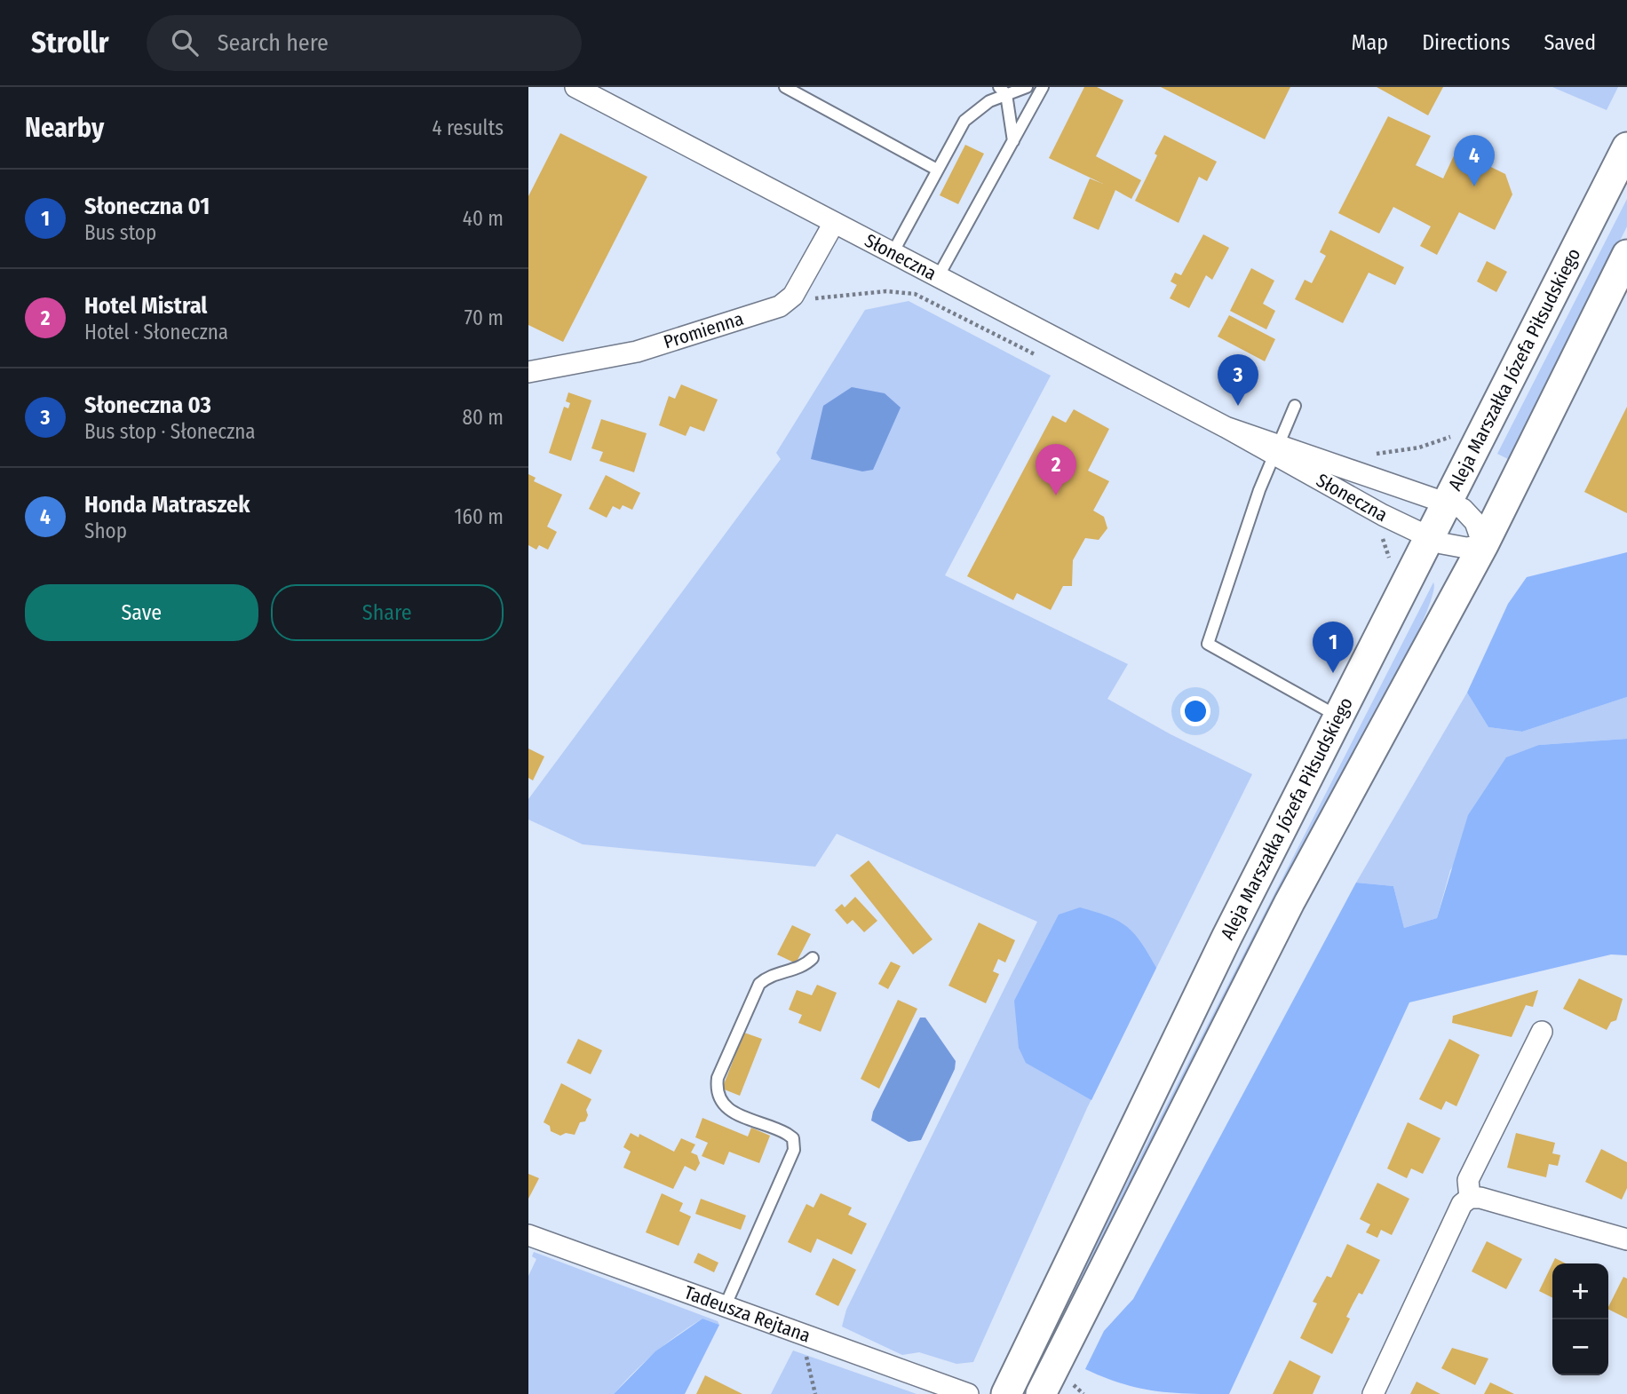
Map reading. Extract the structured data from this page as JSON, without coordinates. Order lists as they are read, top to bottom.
{
  "streets": {
    "main road": ["Aleja Marszałka Józefa Piłsudskiego"],
    "street": ["Słoneczna", "Promienna", "Tadeusza Rejtana"]
  },
  "crossings": [
    ["Słoneczna", "Aleja Marszałka Józefa Piłsudskiego"]
  ],
  "page": {
    "header": "Strollr",
    "search": "Search here",
    "nav": ["Map", "Directions", "Saved"],
    "heading": ["Nearby", "4 results"],
    "pins": [
      "4",
      "3",
      "2",
      "1"
    ],
    "list": [
      {
        "mark": "1",
        "name": "Słoneczna 01",
        "note": "Bus stop",
        "value": "40 m"
      },
      {
        "mark": "2",
        "name": "Hotel Mistral",
        "note": "Hotel · Słoneczna",
        "value": "70 m"
      },
      {
        "mark": "3",
        "name": "Słoneczna 03",
        "note": "Bus stop · Słoneczna",
        "value": "80 m"
      },
      {
        "mark": "4",
        "name": "Honda Matraszek",
        "note": "Shop",
        "value": "160 m"
      }
    ],
    "buttons": ["Save", "Share"],
    "map_buttons": ["+", "−"]
  }
}
